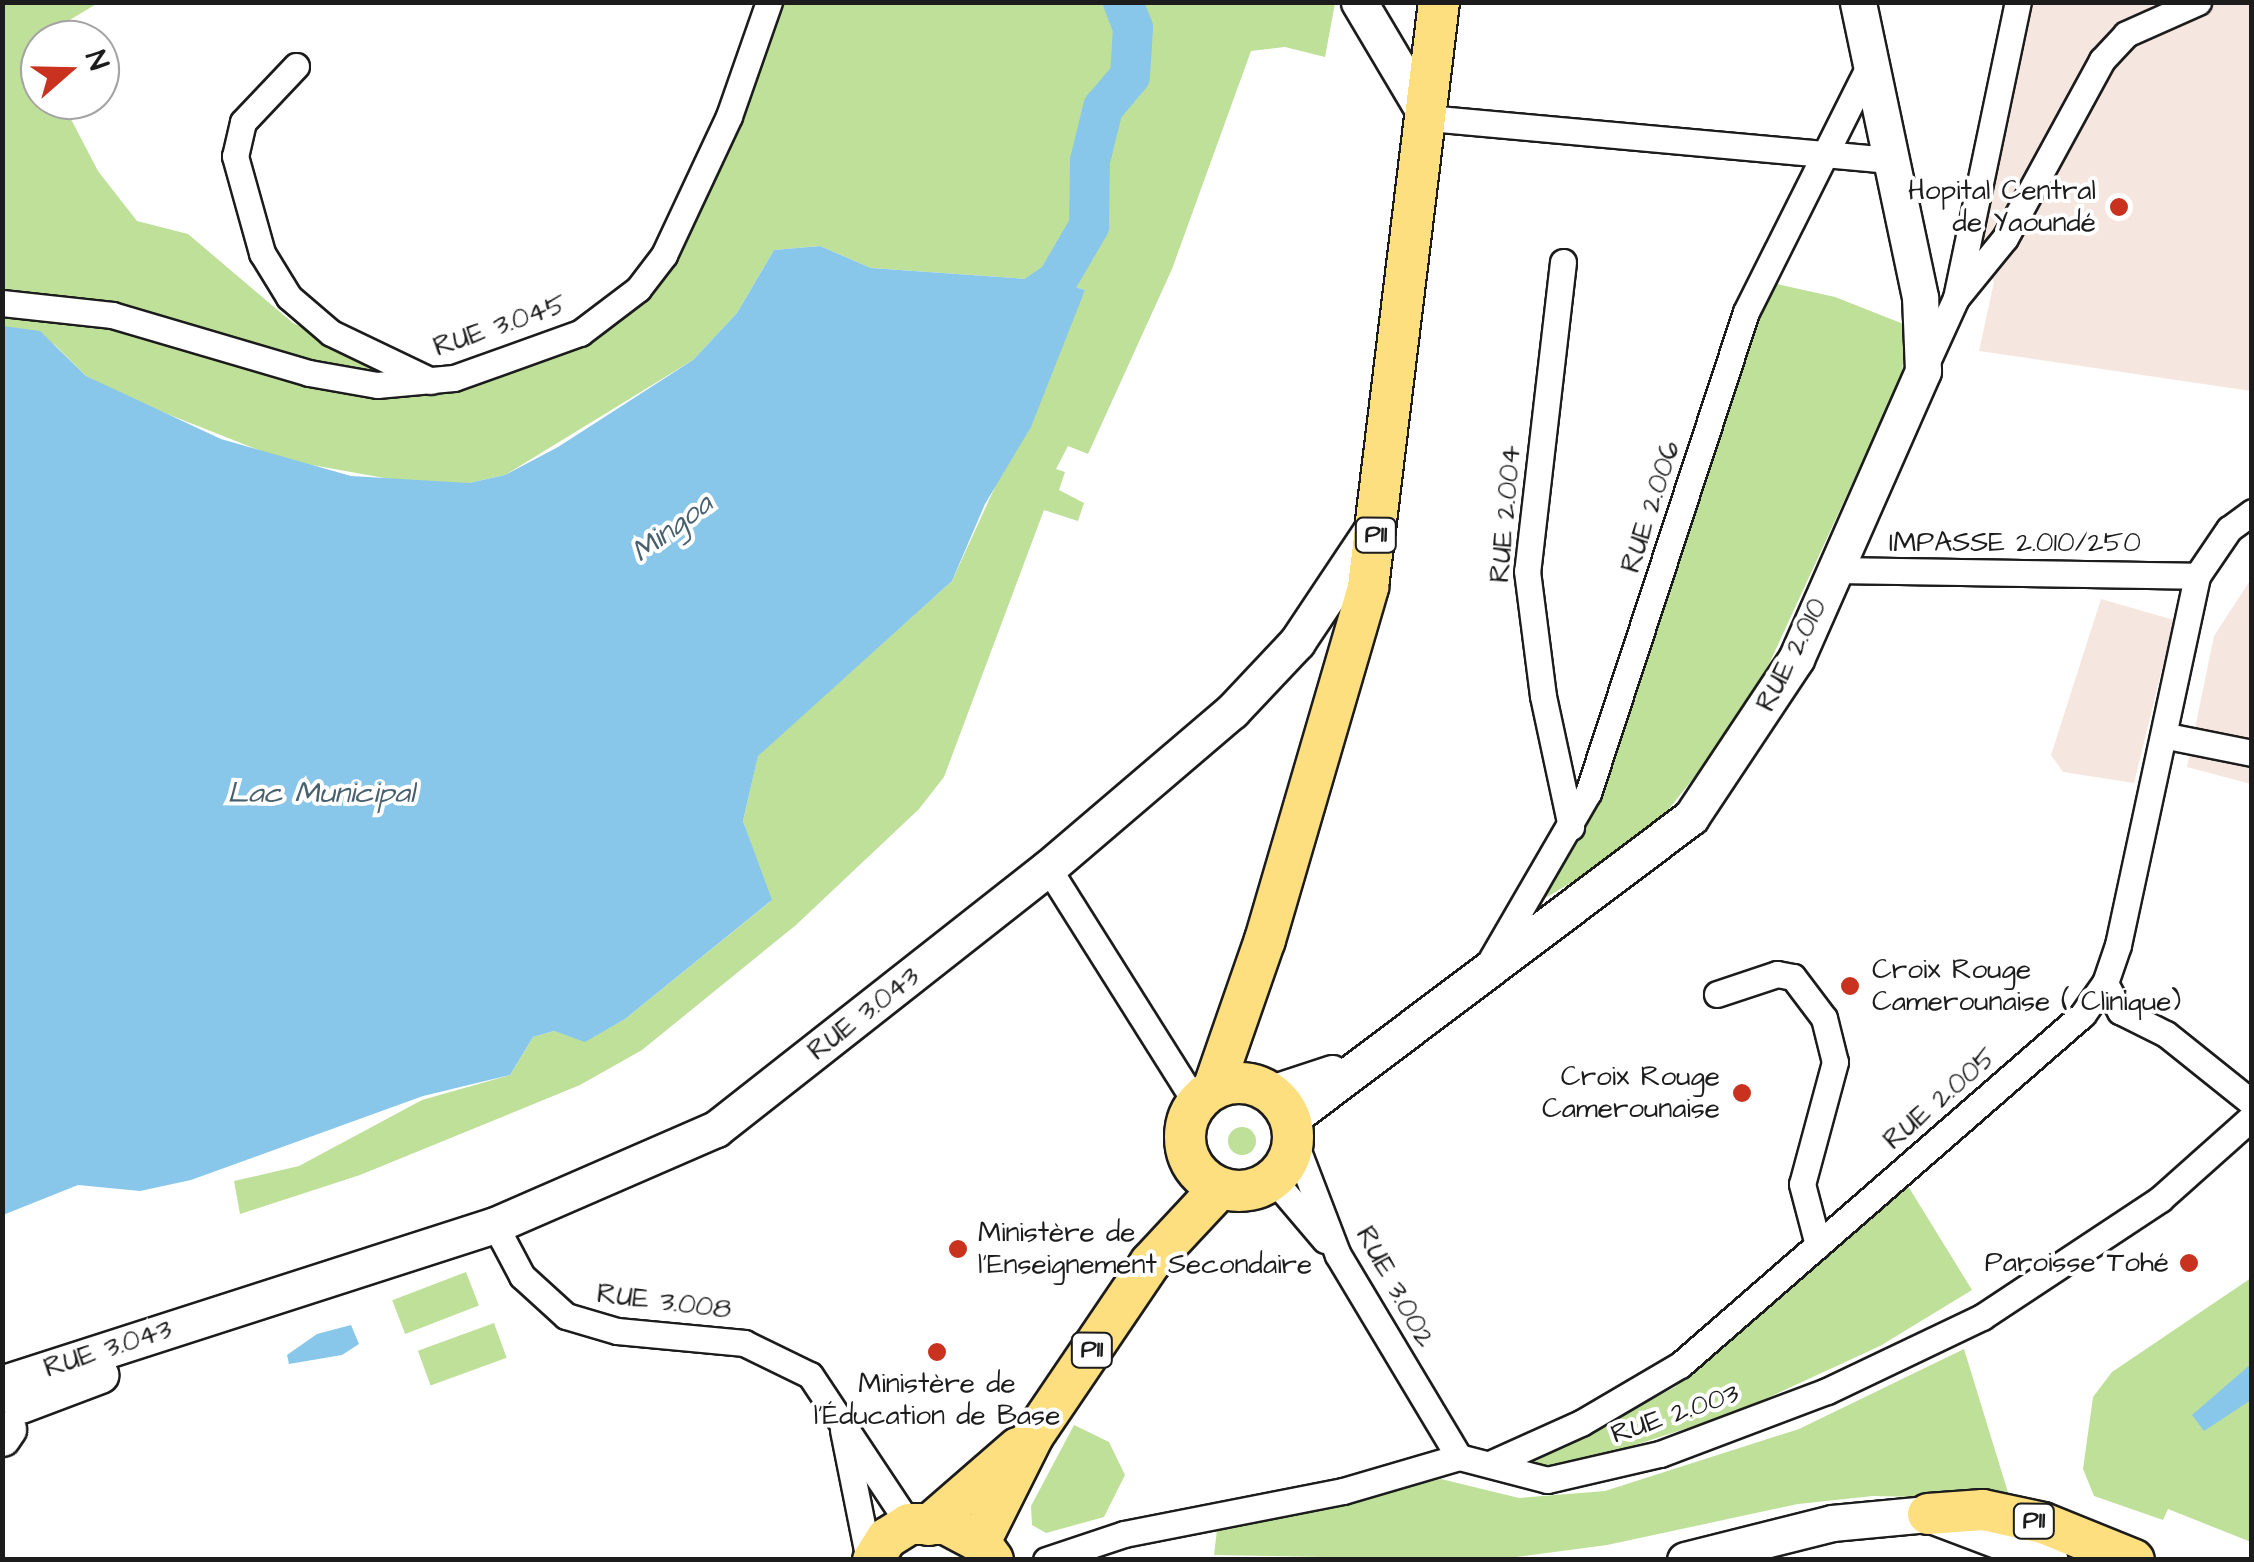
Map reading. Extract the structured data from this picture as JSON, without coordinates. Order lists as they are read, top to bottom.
{
  "streets": {
    "main road": ["P11", "RUE 2.010", "RUE 3.043"],
    "street": [
      "RUE 3.045",
      "RUE 2.006",
      "RUE 2.004",
      "IMPASSE 2.010/250",
      "RUE 2.005",
      "RUE 3.002",
      "RUE 3.008",
      "RUE 2.003"
    ]
  },
  "crossings": [
    ["RUE 2.006", "RUE 2.004"],
    ["RUE 2.006", "RUE 2.010"],
    ["P11", "RUE 2.010"],
    ["P11", "RUE 3.043"],
    ["P11", "RUE 3.002"],
    ["P11", "RUE 3.008"],
    ["IMPASSE 2.010/250", "RUE 2.010"],
    ["IMPASSE 2.010/250", "RUE 2.005"],
    ["RUE 2.010", "RUE 3.002"],
    ["RUE 3.043", "RUE 3.002"],
    ["RUE 3.043", "RUE 3.008"],
    ["RUE 2.005", "RUE 2.003"],
    ["RUE 3.002", "RUE 2.003"]
  ],
  "water": ["Mingoa", "Lac Municipal"],
  "places": [
    "Hopital Central de Yaoundé",
    "Croix Rouge Camerounaise ( Clinique)",
    "Croix Rouge Camerounaise",
    "Ministère de l'Enseignement Secondaire",
    "Paroisse Tohé",
    "Ministère de l'Éducation de Base"
  ],
  "north": "right"
}
